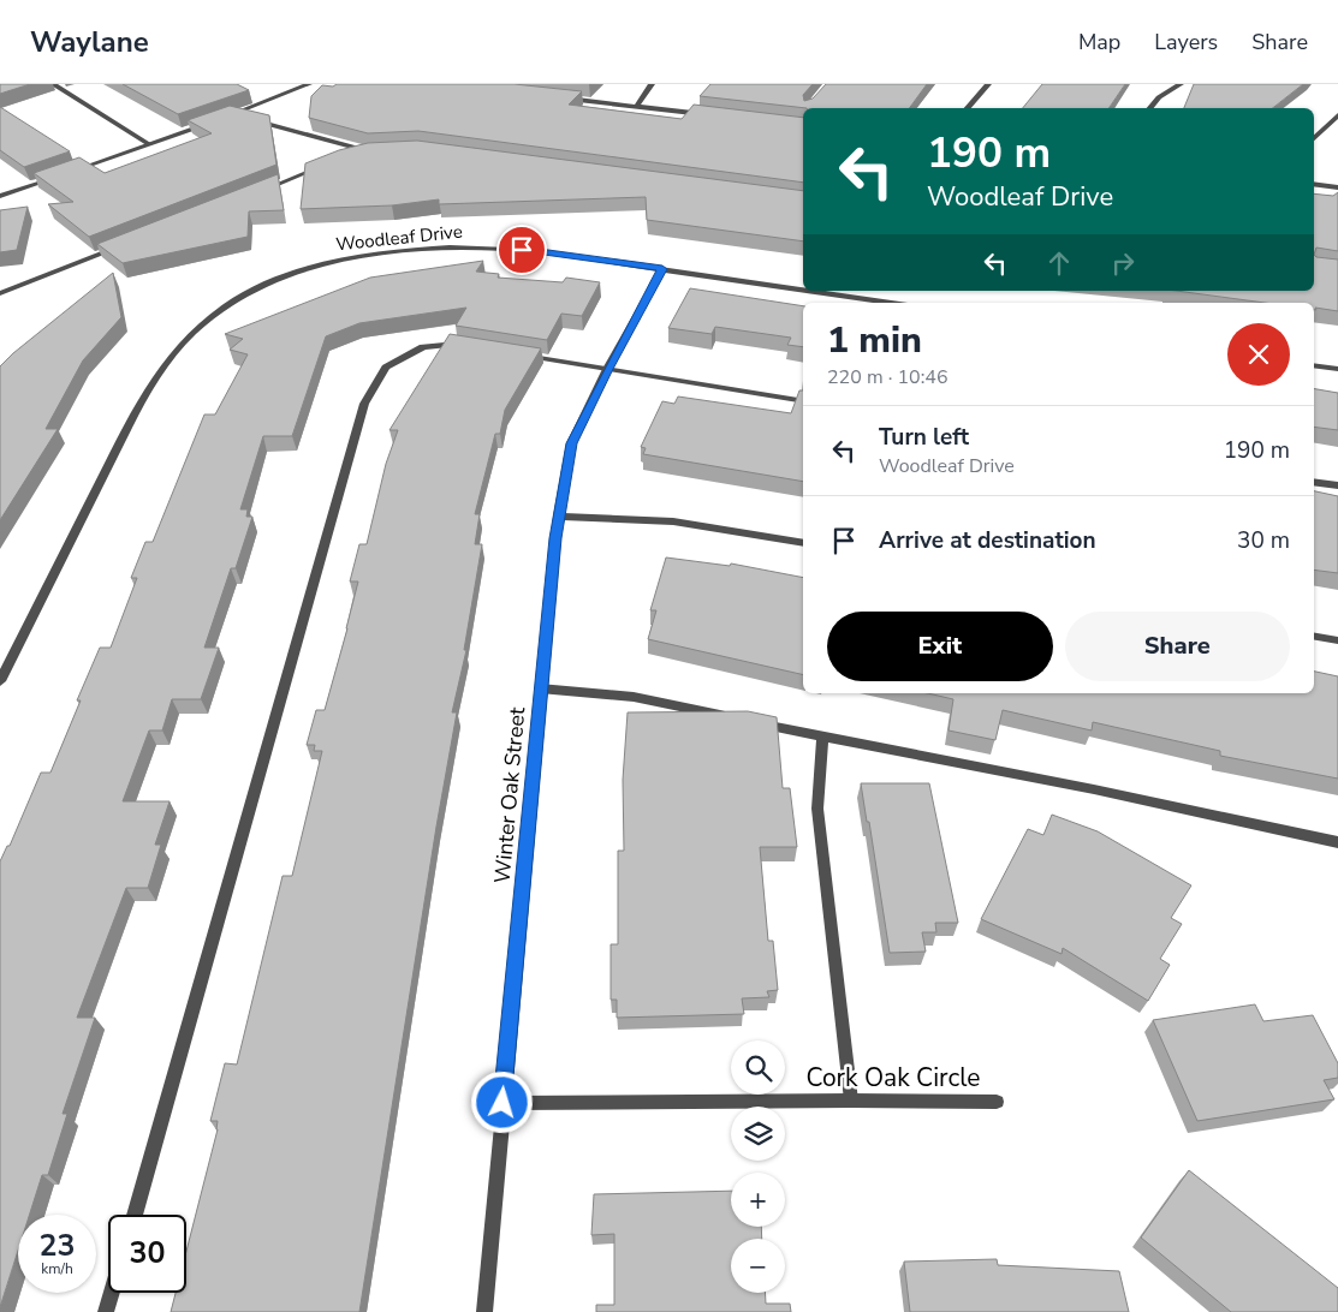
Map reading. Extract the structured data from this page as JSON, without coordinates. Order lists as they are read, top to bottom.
{
  "streets": {
    "street": ["Woodleaf Drive", "Winter Oak Street", "Cork Oak Circle"]
  },
  "crossings": [
    ["Woodleaf Drive", "Winter Oak Street"],
    ["Winter Oak Street", "Cork Oak Circle"]
  ],
  "page": {
    "header": "Waylane",
    "nav": ["Map", "Layers", "Share"],
    "turn": ["190 m", "Woodleaf Drive"],
    "heading": ["1 min", "220 m · 10:46"],
    "list": [
      {
        "name": "Turn left",
        "note": "Woodleaf Drive",
        "value": "190 m"
      },
      {
        "name": "Arrive at destination",
        "value": "30 m"
      }
    ],
    "buttons": ["Exit", "Share"],
    "map_buttons": ["+", "−"],
    "speed": "23 km/h",
    "limit": "30"
  }
}
